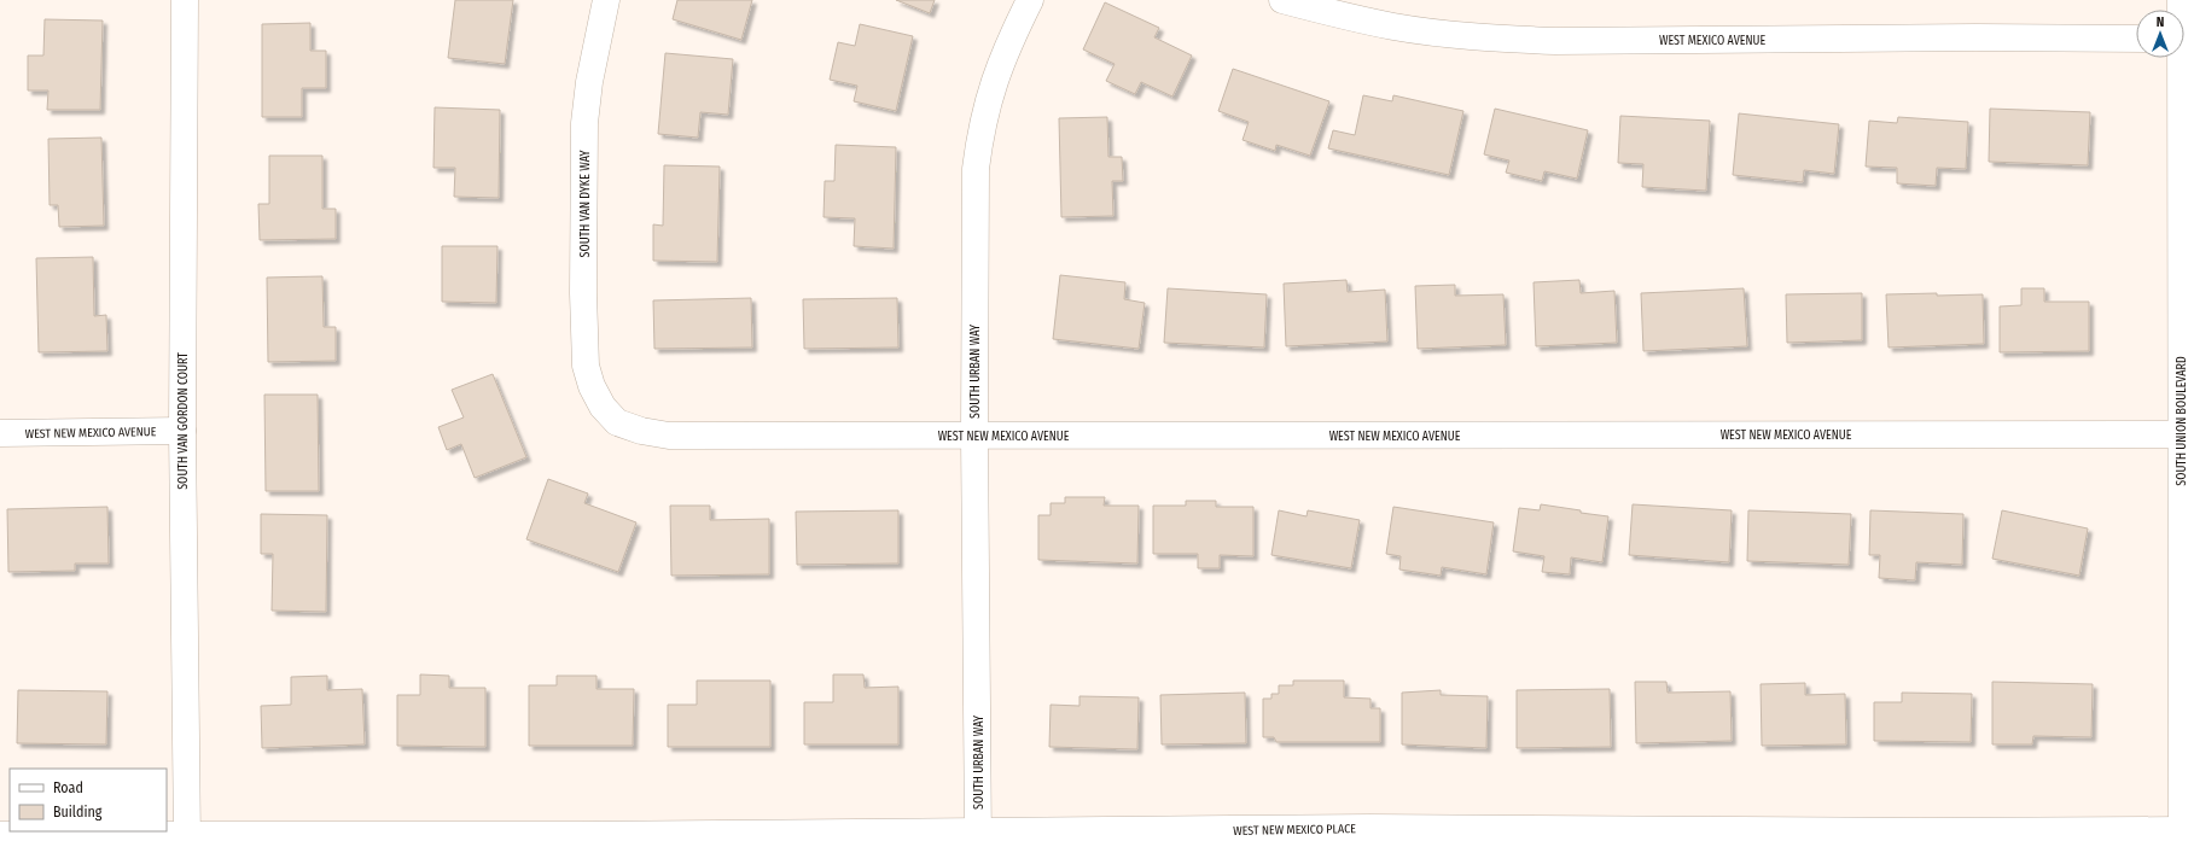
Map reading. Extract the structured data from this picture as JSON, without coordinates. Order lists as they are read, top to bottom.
{
  "streets": {
    "street": [
      "WEST MEXICO AVENUE",
      "SOUTH VAN DYKE WAY",
      "SOUTH URBAN WAY",
      "SOUTH VAN GORDON COURT",
      "SOUTH UNION BOULEVARD",
      "WEST NEW MEXICO AVENUE",
      "WEST NEW MEXICO PLACE"
    ]
  },
  "crossings": [
    ["SOUTH VAN DYKE WAY", "WEST NEW MEXICO AVENUE"],
    ["SOUTH URBAN WAY", "WEST NEW MEXICO AVENUE"],
    ["SOUTH URBAN WAY", "WEST NEW MEXICO PLACE"],
    ["SOUTH VAN GORDON COURT", "WEST NEW MEXICO AVENUE"],
    ["SOUTH VAN GORDON COURT", "WEST NEW MEXICO PLACE"],
    ["SOUTH UNION BOULEVARD", "WEST NEW MEXICO AVENUE"],
    ["SOUTH UNION BOULEVARD", "WEST NEW MEXICO PLACE"]
  ],
  "legend": ["Road", "Building"],
  "north": "top"
}
